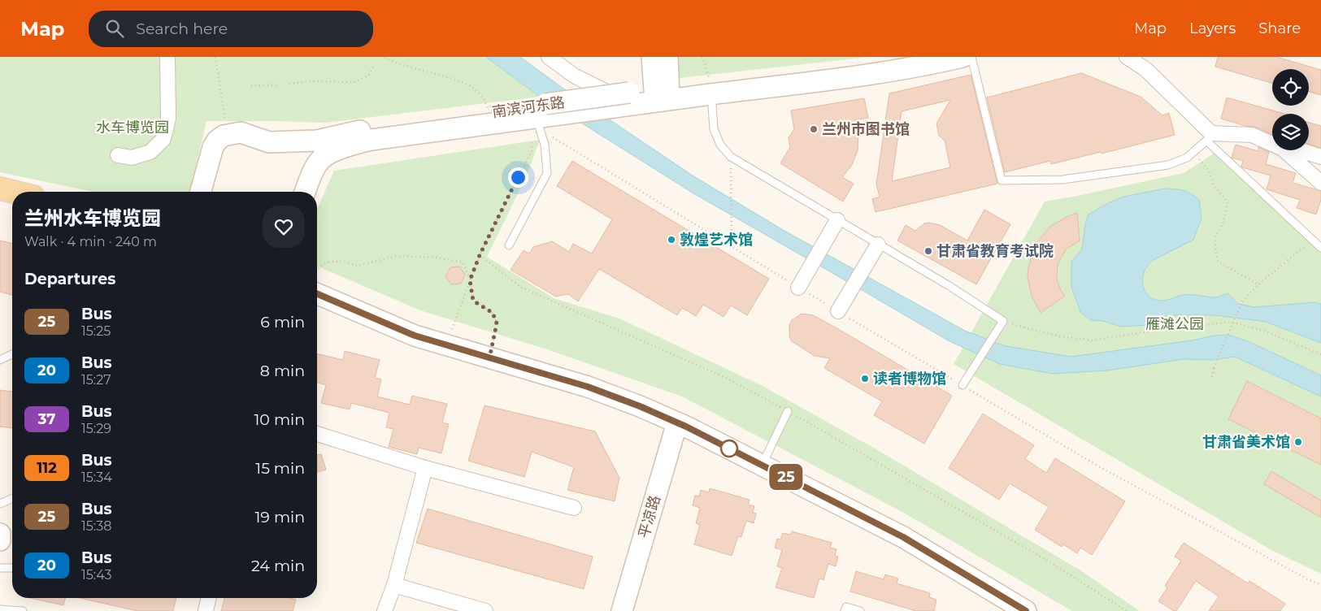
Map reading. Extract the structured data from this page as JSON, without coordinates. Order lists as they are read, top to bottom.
{
  "streets": {
    "main road": ["南滨河东路", "平凉路"]
  },
  "parks": ["水车博览园", "雁滩公园"],
  "places": [
    "兰州市图书馆",
    "敦煌艺术馆",
    "甘肃省教育考试院",
    "读者博物馆",
    "甘肃省美术馆"
  ],
  "lines": ["bus line 25"],
  "page": {
    "header": "Map",
    "search": "Search here",
    "nav": ["Map", "Layers", "Share"],
    "on_map": "25",
    "heading": [
      ["兰州水车博览园", "Walk · 4 min · 240 m"],
      "Departures"
    ],
    "list": [
      {
        "mark": "25",
        "name": "Bus",
        "note": "15:25",
        "value": "6 min"
      },
      {
        "mark": "20",
        "name": "Bus",
        "note": "15:27",
        "value": "8 min"
      },
      {
        "mark": "37",
        "name": "Bus",
        "note": "15:29",
        "value": "10 min"
      },
      {
        "mark": "112",
        "name": "Bus",
        "note": "15:34",
        "value": "15 min"
      },
      {
        "mark": "25",
        "name": "Bus",
        "note": "15:38",
        "value": "19 min"
      },
      {
        "mark": "20",
        "name": "Bus",
        "note": "15:43",
        "value": "24 min"
      }
    ]
  }
}
